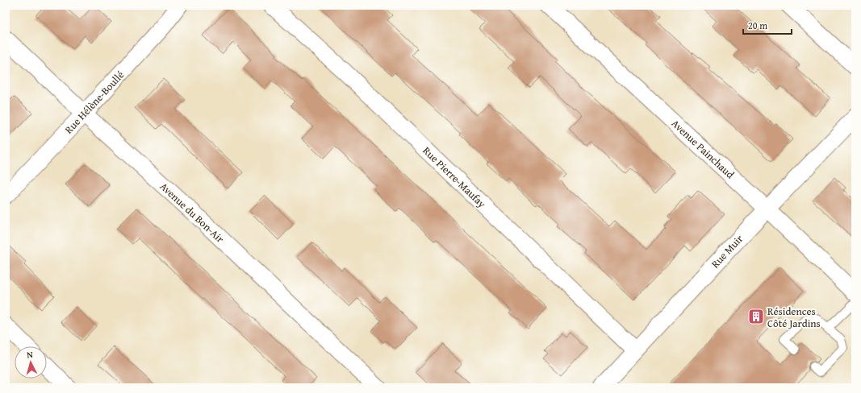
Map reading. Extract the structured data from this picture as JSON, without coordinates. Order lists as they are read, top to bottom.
{
  "streets": {
    "street": [
      "Rue Hélène-Boullé",
      "Avenue Painchaud",
      "Rue Pierre-Maufay",
      "Avenue du Bon-Air",
      "Rue Muir"
    ]
  },
  "crossings": [
    ["Rue Hélène-Boullé", "Avenue du Bon-Air"],
    ["Avenue Painchaud", "Rue Muir"],
    ["Rue Pierre-Maufay", "Rue Muir"]
  ],
  "places": {
    "building": ["Résidences Côté Jardins"]
  },
  "scale_bar": "20 m",
  "north": "top"
}
